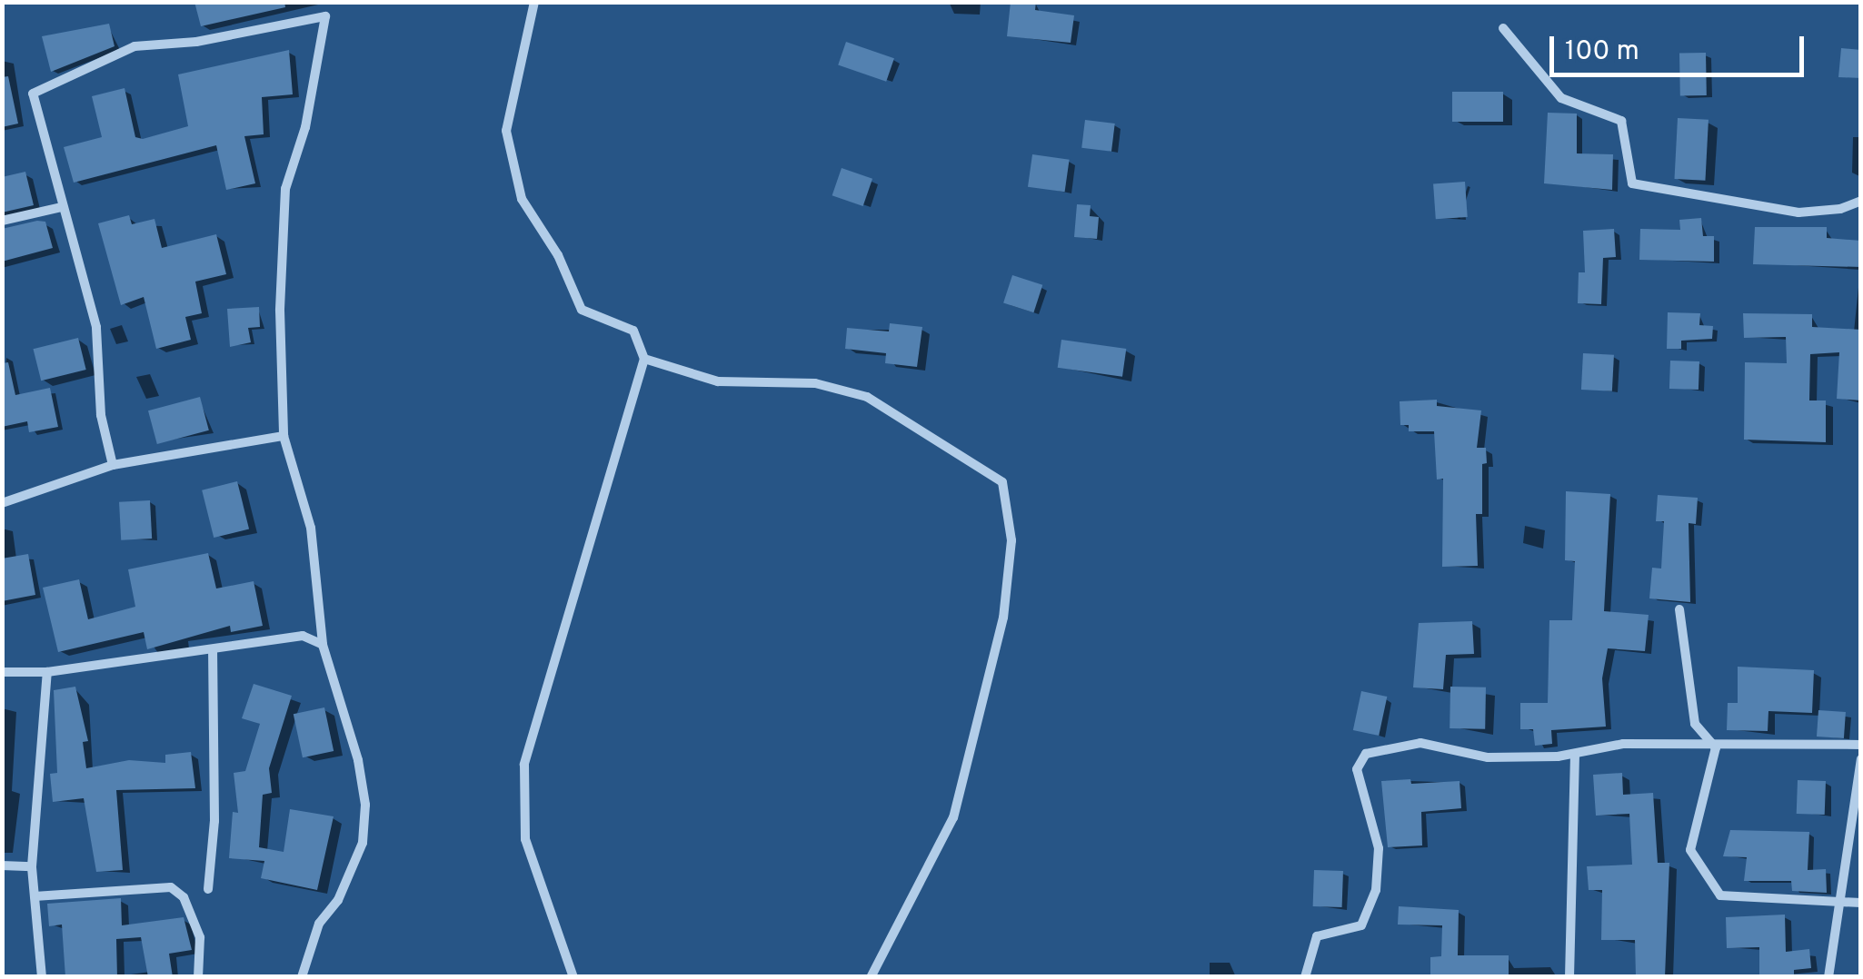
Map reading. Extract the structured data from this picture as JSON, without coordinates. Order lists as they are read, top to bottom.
{
  "scale_bar": "100 m"
}
